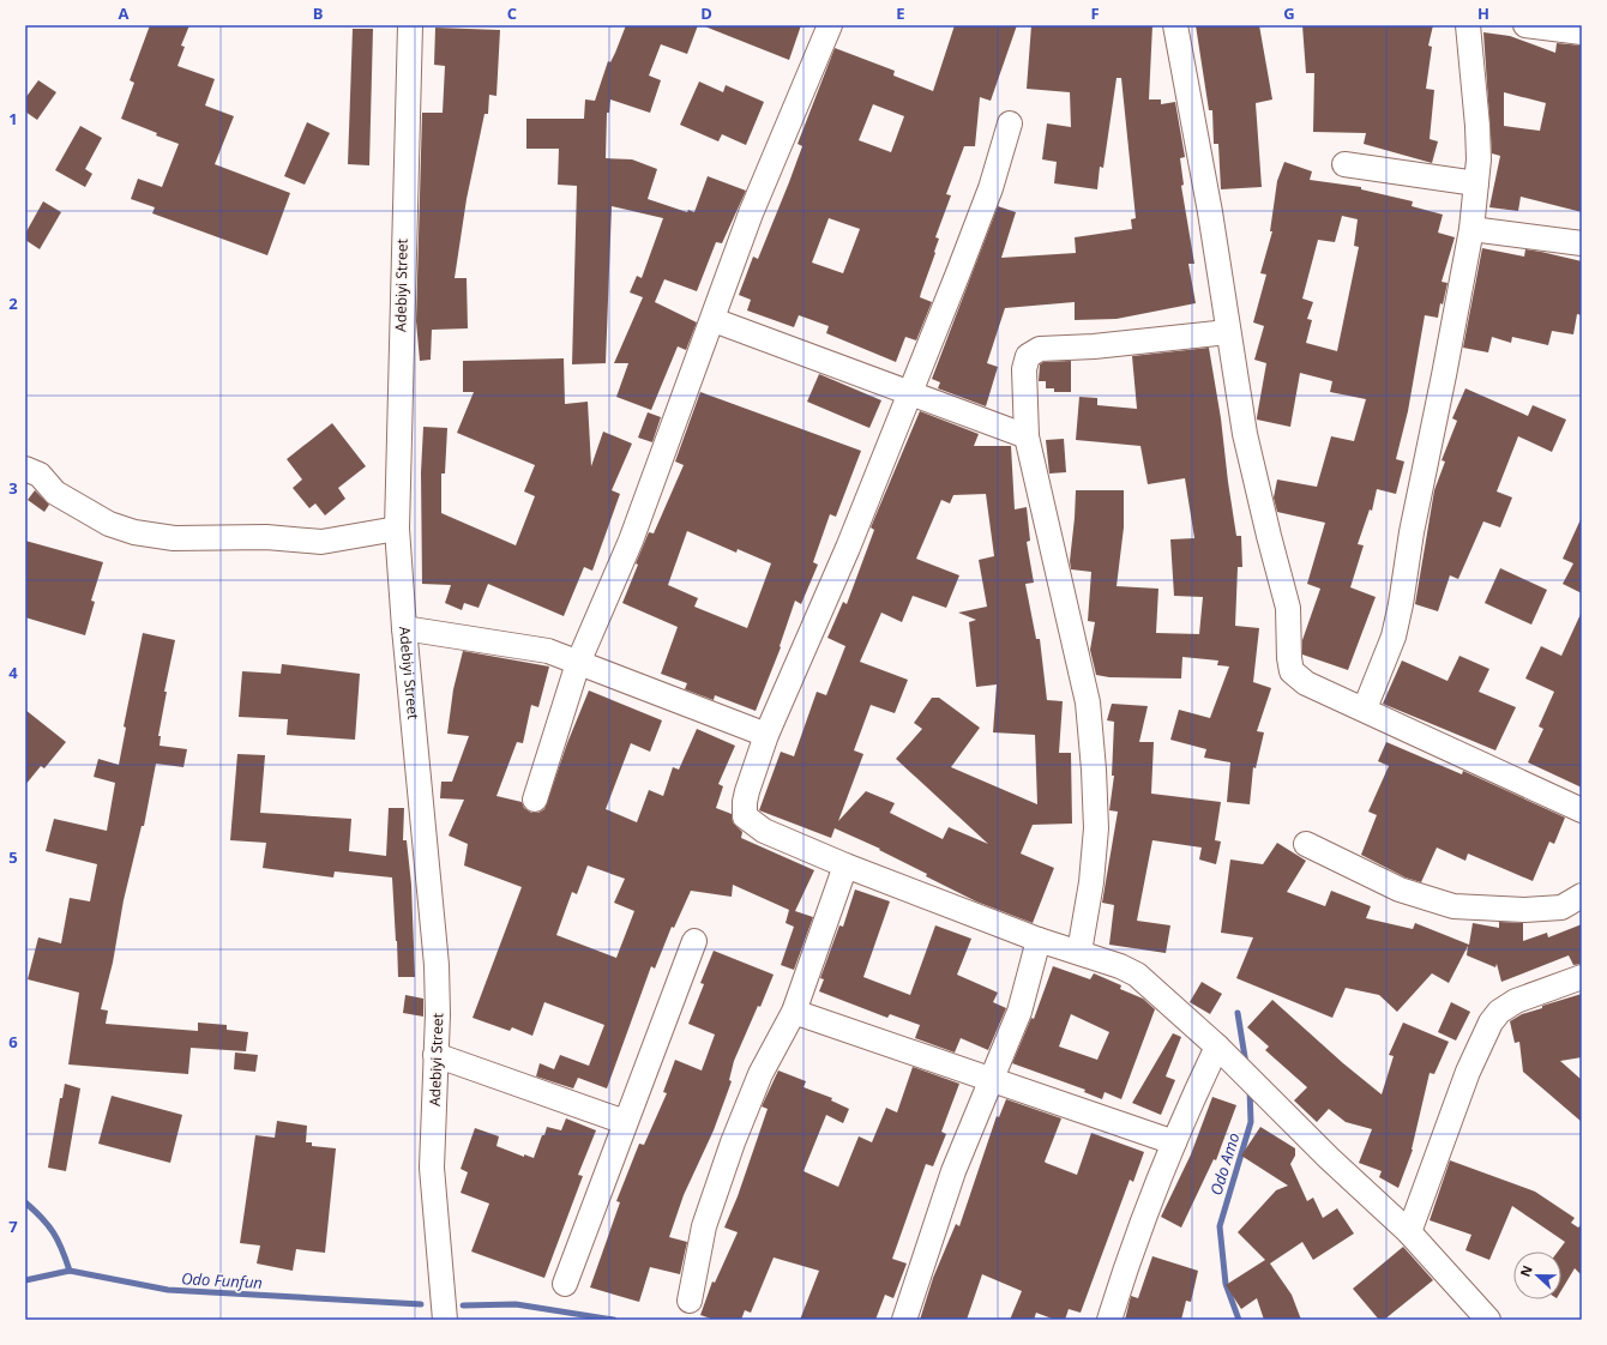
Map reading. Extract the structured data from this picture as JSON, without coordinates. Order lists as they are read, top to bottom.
{
  "streets": {
    "street": ["Adebiyi Street"]
  },
  "water": ["Odo Amo", "Odo Funfun"],
  "north": "left",
  "grid": {
    "columns": [
      "A",
      "B",
      "C",
      "D",
      "E",
      "F",
      "G",
      "H"
    ],
    "rows": [
      "1",
      "2",
      "3",
      "4",
      "5",
      "6",
      "7"
    ]
  }
}
